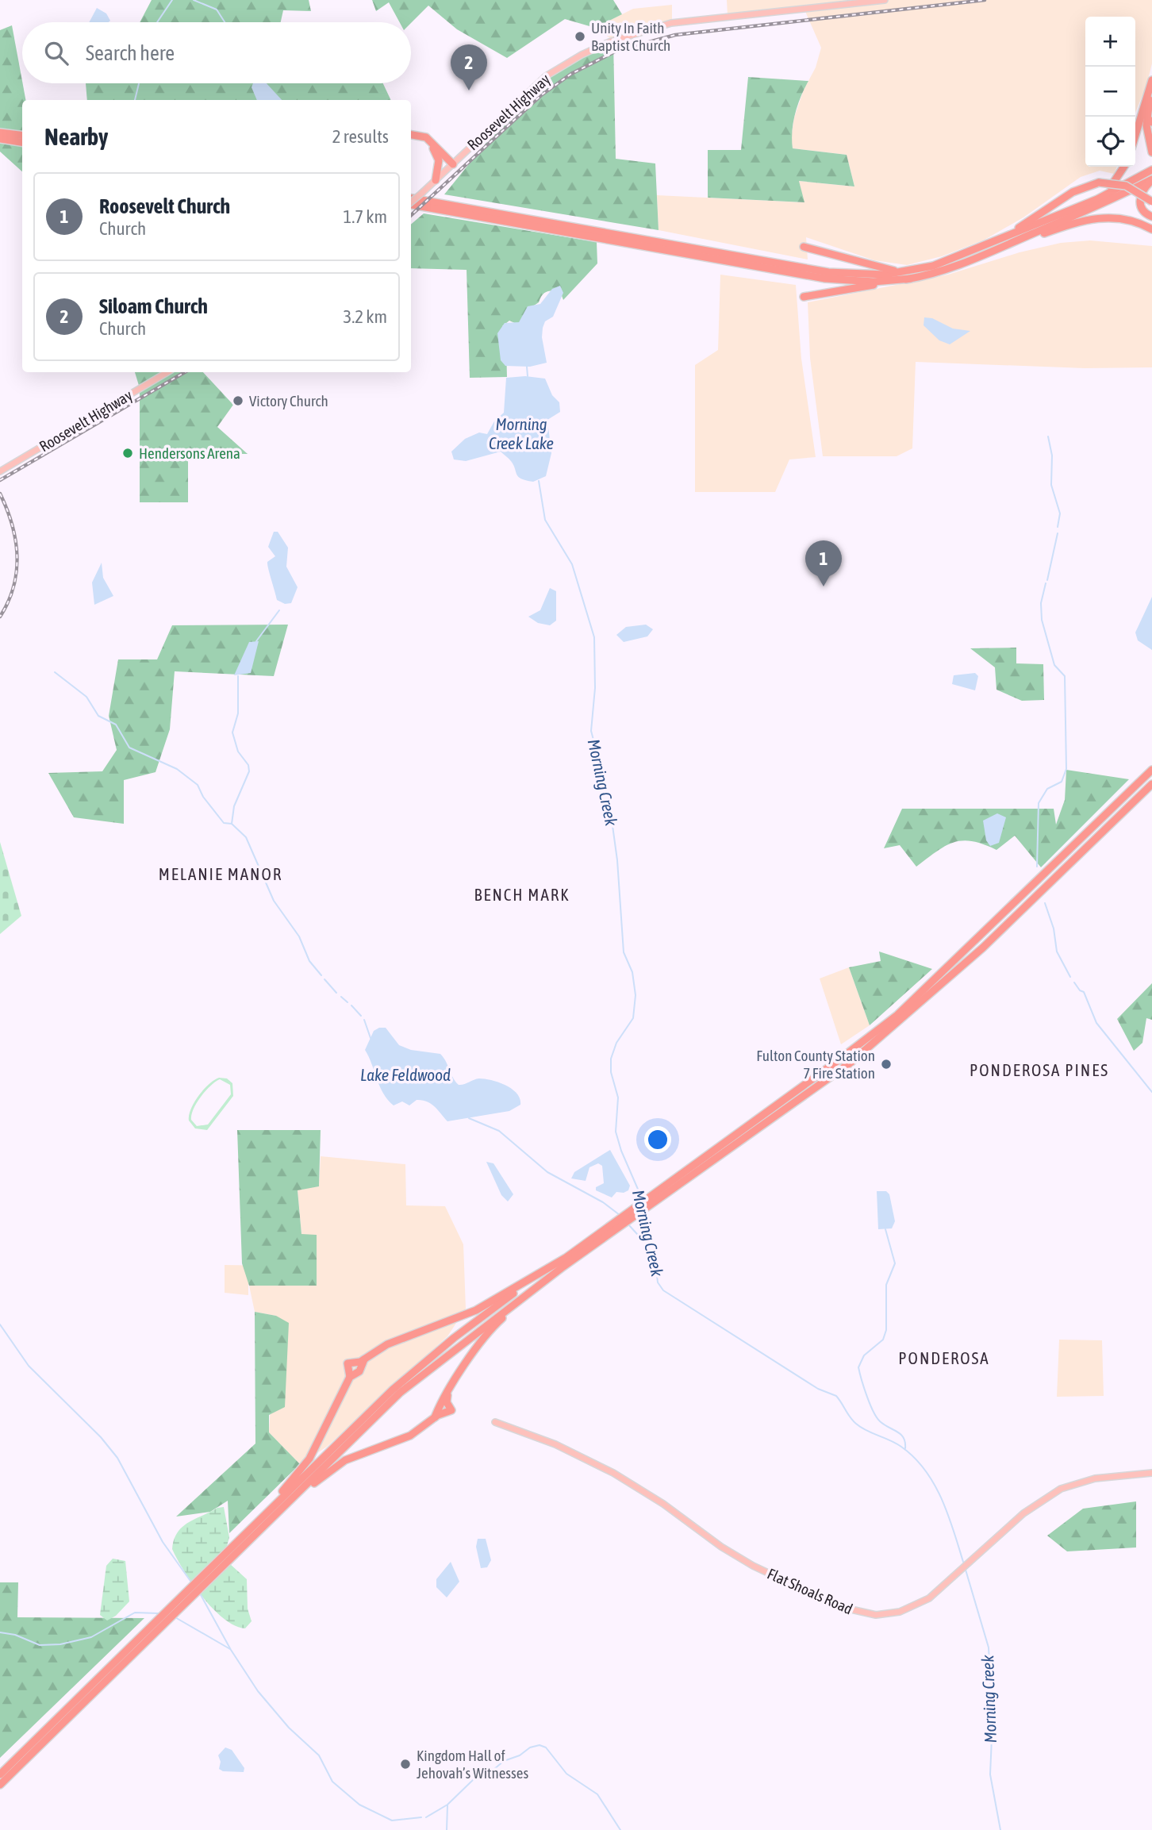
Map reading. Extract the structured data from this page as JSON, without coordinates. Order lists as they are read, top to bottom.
{
  "streets": {
    "main road": ["Roosevelt Highway", "Flat Shoals Road"]
  },
  "districts": [
    "MELANIE MANOR",
    "BENCH MARK",
    "PONDEROSA PINES",
    "PONDEROSA"
  ],
  "water": ["Morning Creek Lake", "Morning Creek", "Lake Feldwood"],
  "places": [
    "Unity In Faith Baptist Church",
    "Victory Church",
    "Hendersons Arena",
    "Fulton County Station 7 Fire Station",
    "Kingdom Hall of Jehovah’s Witnesses"
  ],
  "page": {
    "map_buttons": ["+", "−"],
    "search": "Search here",
    "pins": ["2", "1"],
    "heading": ["Nearby", "2 results"],
    "list": [
      {
        "mark": "1",
        "name": "Roosevelt Church",
        "note": "Church",
        "value": "1.7 km"
      },
      {
        "mark": "2",
        "name": "Siloam Church",
        "note": "Church",
        "value": "3.2 km"
      }
    ]
  }
}
